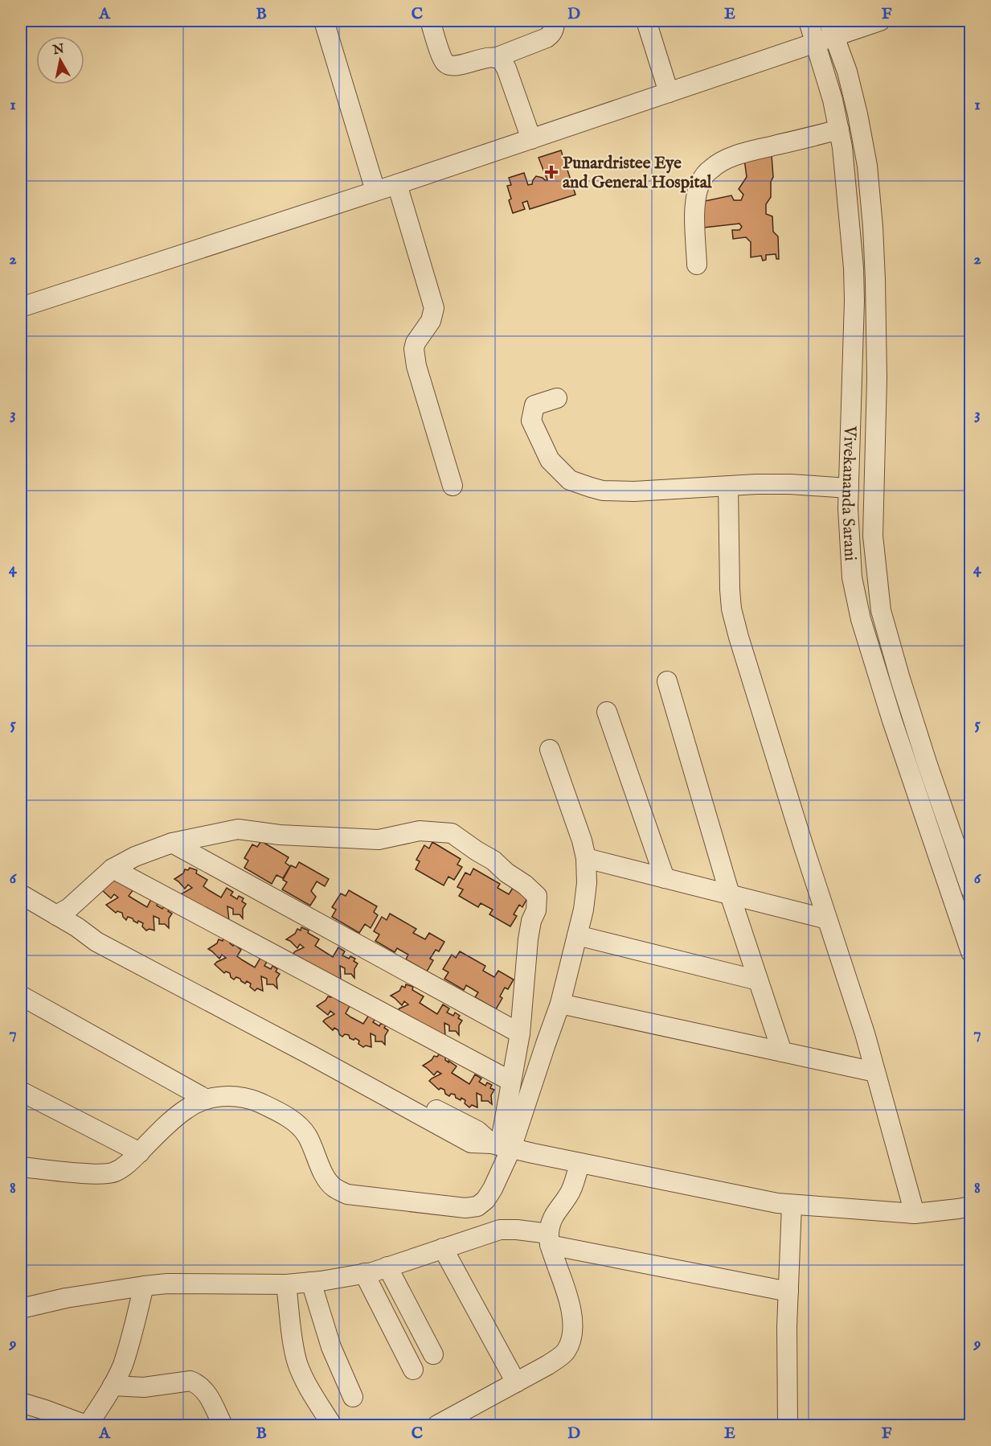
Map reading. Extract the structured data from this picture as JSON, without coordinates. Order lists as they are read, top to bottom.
{
  "streets": {
    "street": ["Vivekananda Sarani"]
  },
  "places": {
    "health": ["Punardristee Eye and General Hospital"]
  },
  "north": "top",
  "grid": {
    "columns": [
      "A",
      "B",
      "C",
      "D",
      "E",
      "F"
    ],
    "rows": [
      "1",
      "2",
      "3",
      "4",
      "5",
      "6",
      "7",
      "8",
      "9"
    ]
  }
}
